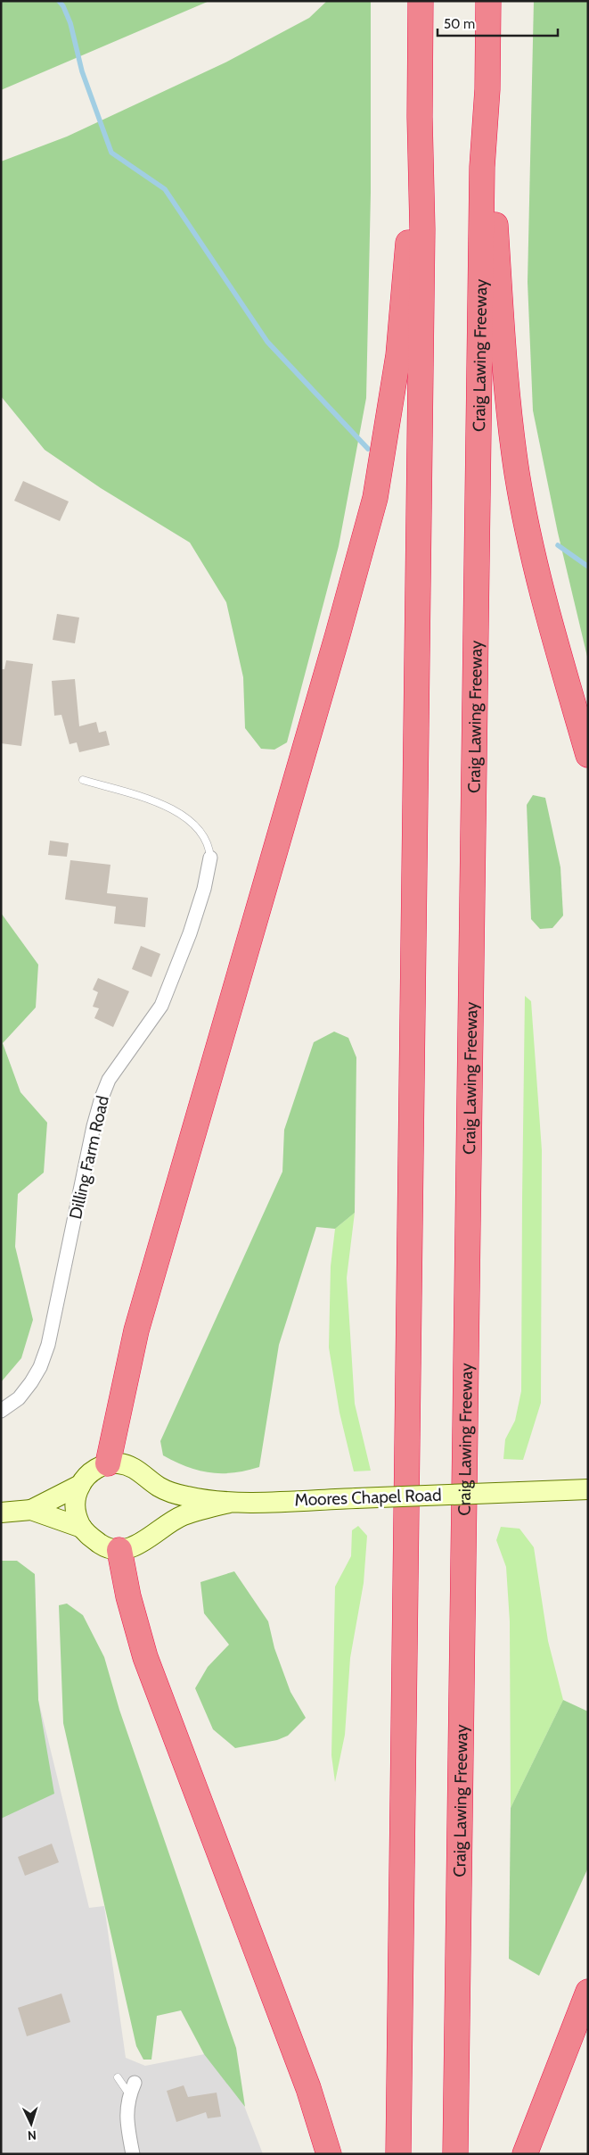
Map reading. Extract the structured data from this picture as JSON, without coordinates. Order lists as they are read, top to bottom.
{
  "streets": {
    "highway": ["Craig Lawing Freeway"],
    "main road": ["Moores Chapel Road"],
    "street": ["Dilling Farm Road"]
  },
  "scale_bar": "50 m",
  "north": "bottom"
}
